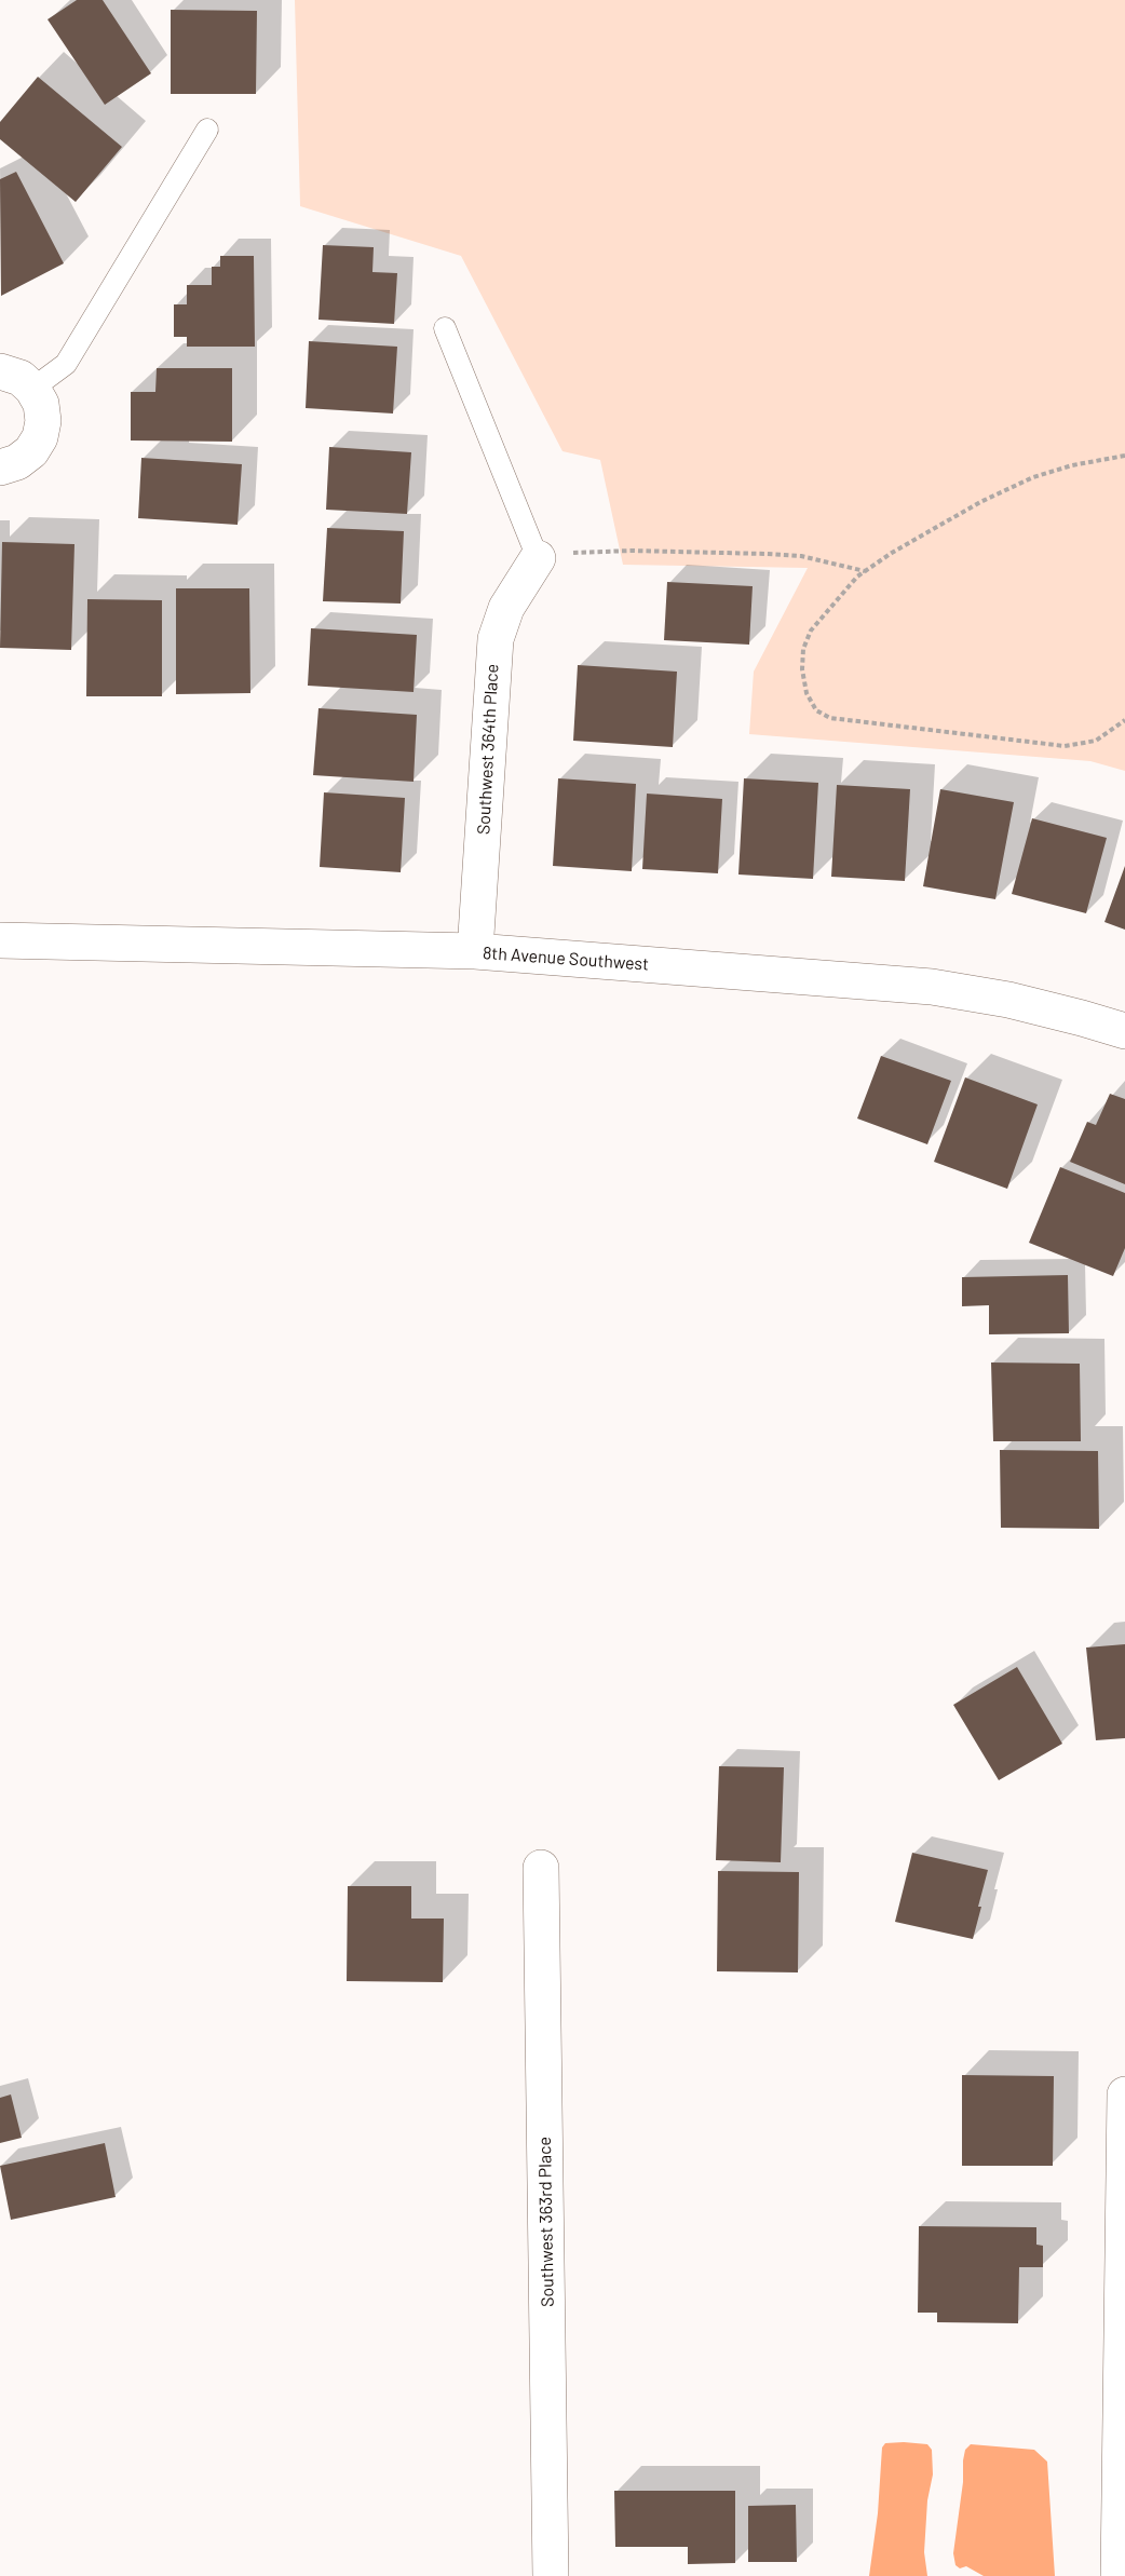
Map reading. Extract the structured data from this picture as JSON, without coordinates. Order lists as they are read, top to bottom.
{
  "streets": {
    "street": ["Southwest 364th Place", "8th Avenue Southwest", "Southwest 363rd Place"]
  },
  "crossings": [
    ["Southwest 364th Place", "8th Avenue Southwest"]
  ]
}
